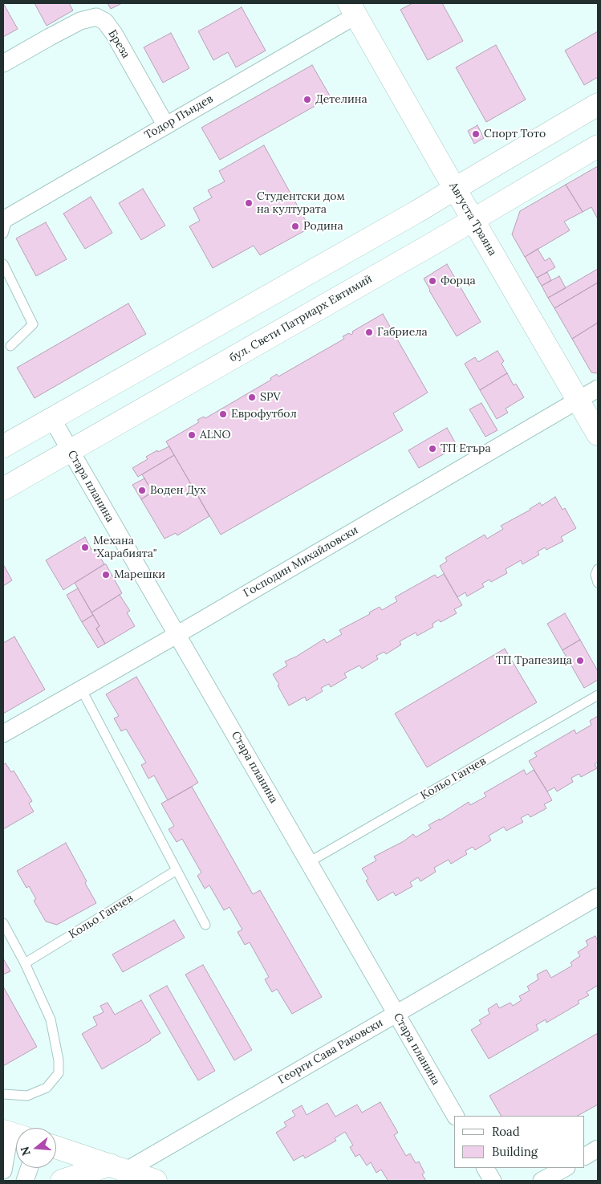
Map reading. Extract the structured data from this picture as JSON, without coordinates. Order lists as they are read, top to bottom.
{
  "streets": {
    "main road": ["Августа Траяна", "бул. Свети Патриарх Евтимий"],
    "street": [
      "Бреза",
      "Тодор Пъндев",
      "Стара планина",
      "Господин Михайловски",
      "Георги Сава Раковски"
    ],
    "lane": ["Кольо Ганчев"]
  },
  "crossings": [
    ["Бреза", "Тодор Пъндев"],
    ["Тодор Пъндев", "Августа Траяна"],
    ["Августа Траяна", "бул. Свети Патриарх Евтимий"],
    ["Августа Траяна", "Господин Михайловски"],
    ["бул. Свети Патриарх Евтимий", "Стара планина"],
    ["Стара планина", "Господин Михайловски"],
    ["Стара планина", "Кольо Ганчев"],
    ["Стара планина", "Георги Сава Раковски"]
  ],
  "places": [
    "Детелина",
    "Спорт Тото",
    "Студентски дом на културата",
    "Родина",
    "Форца",
    "Габриела",
    "SPV",
    "Еврофутбол",
    "ALNO",
    "ТП Етъра",
    "Воден Дух",
    "Механа \"Харабията\"",
    "Марешки",
    "ТП Трапезица"
  ],
  "legend": ["Road", "Building"],
  "north": "left"
}
